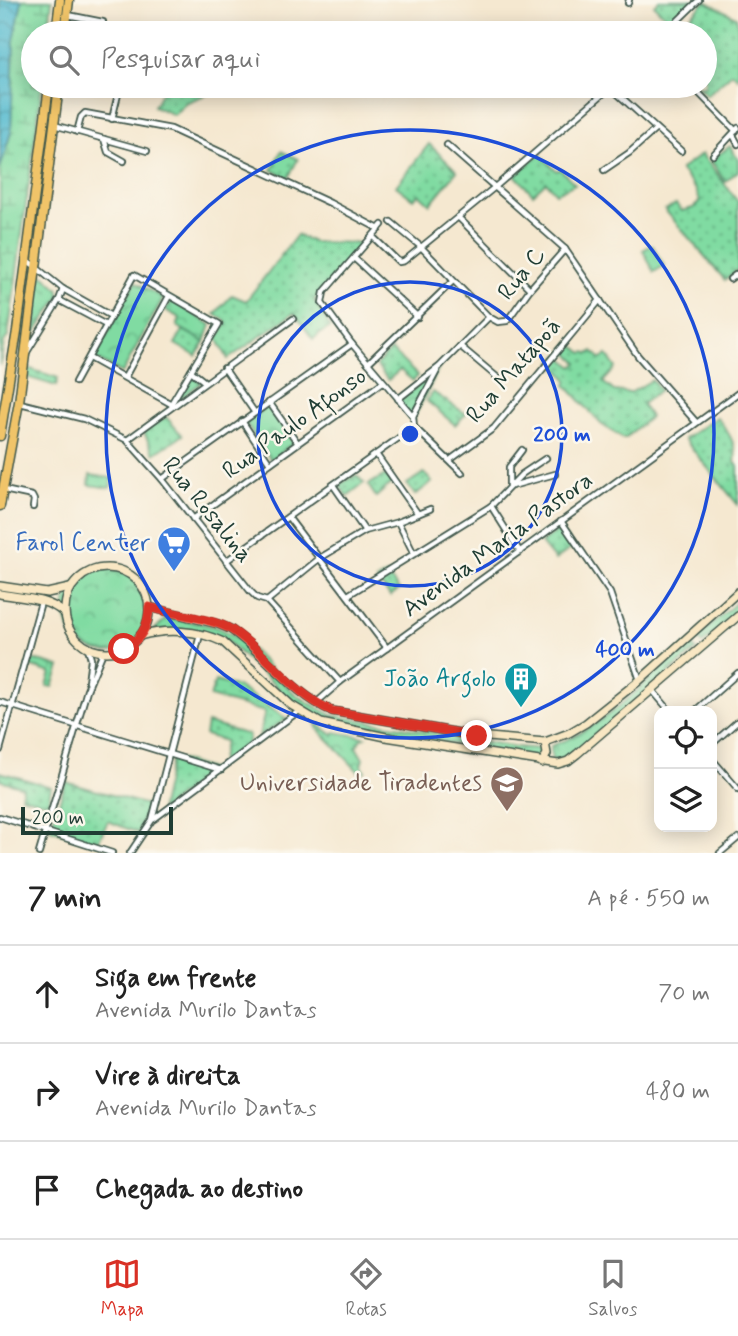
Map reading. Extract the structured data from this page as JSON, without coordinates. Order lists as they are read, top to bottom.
{
  "streets": {
    "street": [
      "Rua C",
      "Rua Matapoã",
      "Rua Paulo Afonso",
      "Rua Rosalina",
      "Avenida Maria Pastora"
    ]
  },
  "crossings": [
    ["Rua Paulo Afonso", "Rua Rosalina"],
    ["Rua Rosalina", "Avenida Maria Pastora"]
  ],
  "places": {
    "supermarket": ["Farol Center"],
    "building": ["João Argolo"],
    "school or university": ["Universidade Tiradentes"]
  },
  "scale_bar": "200 m",
  "page": {
    "search": "Pesquisar aqui",
    "scale": "200 m",
    "heading": ["7 min", "A pé · 550 m"],
    "list": [
      ["Siga em frente", "Avenida Murilo Dantas", "70 m"],
      ["Vire à direita", "Avenida Murilo Dantas", "480 m"],
      "Chegada ao destino"
    ],
    "nav": ["Mapa", "Rotas", "Salvos"]
  },
  "rings": ["200 m", "400 m"]
}
